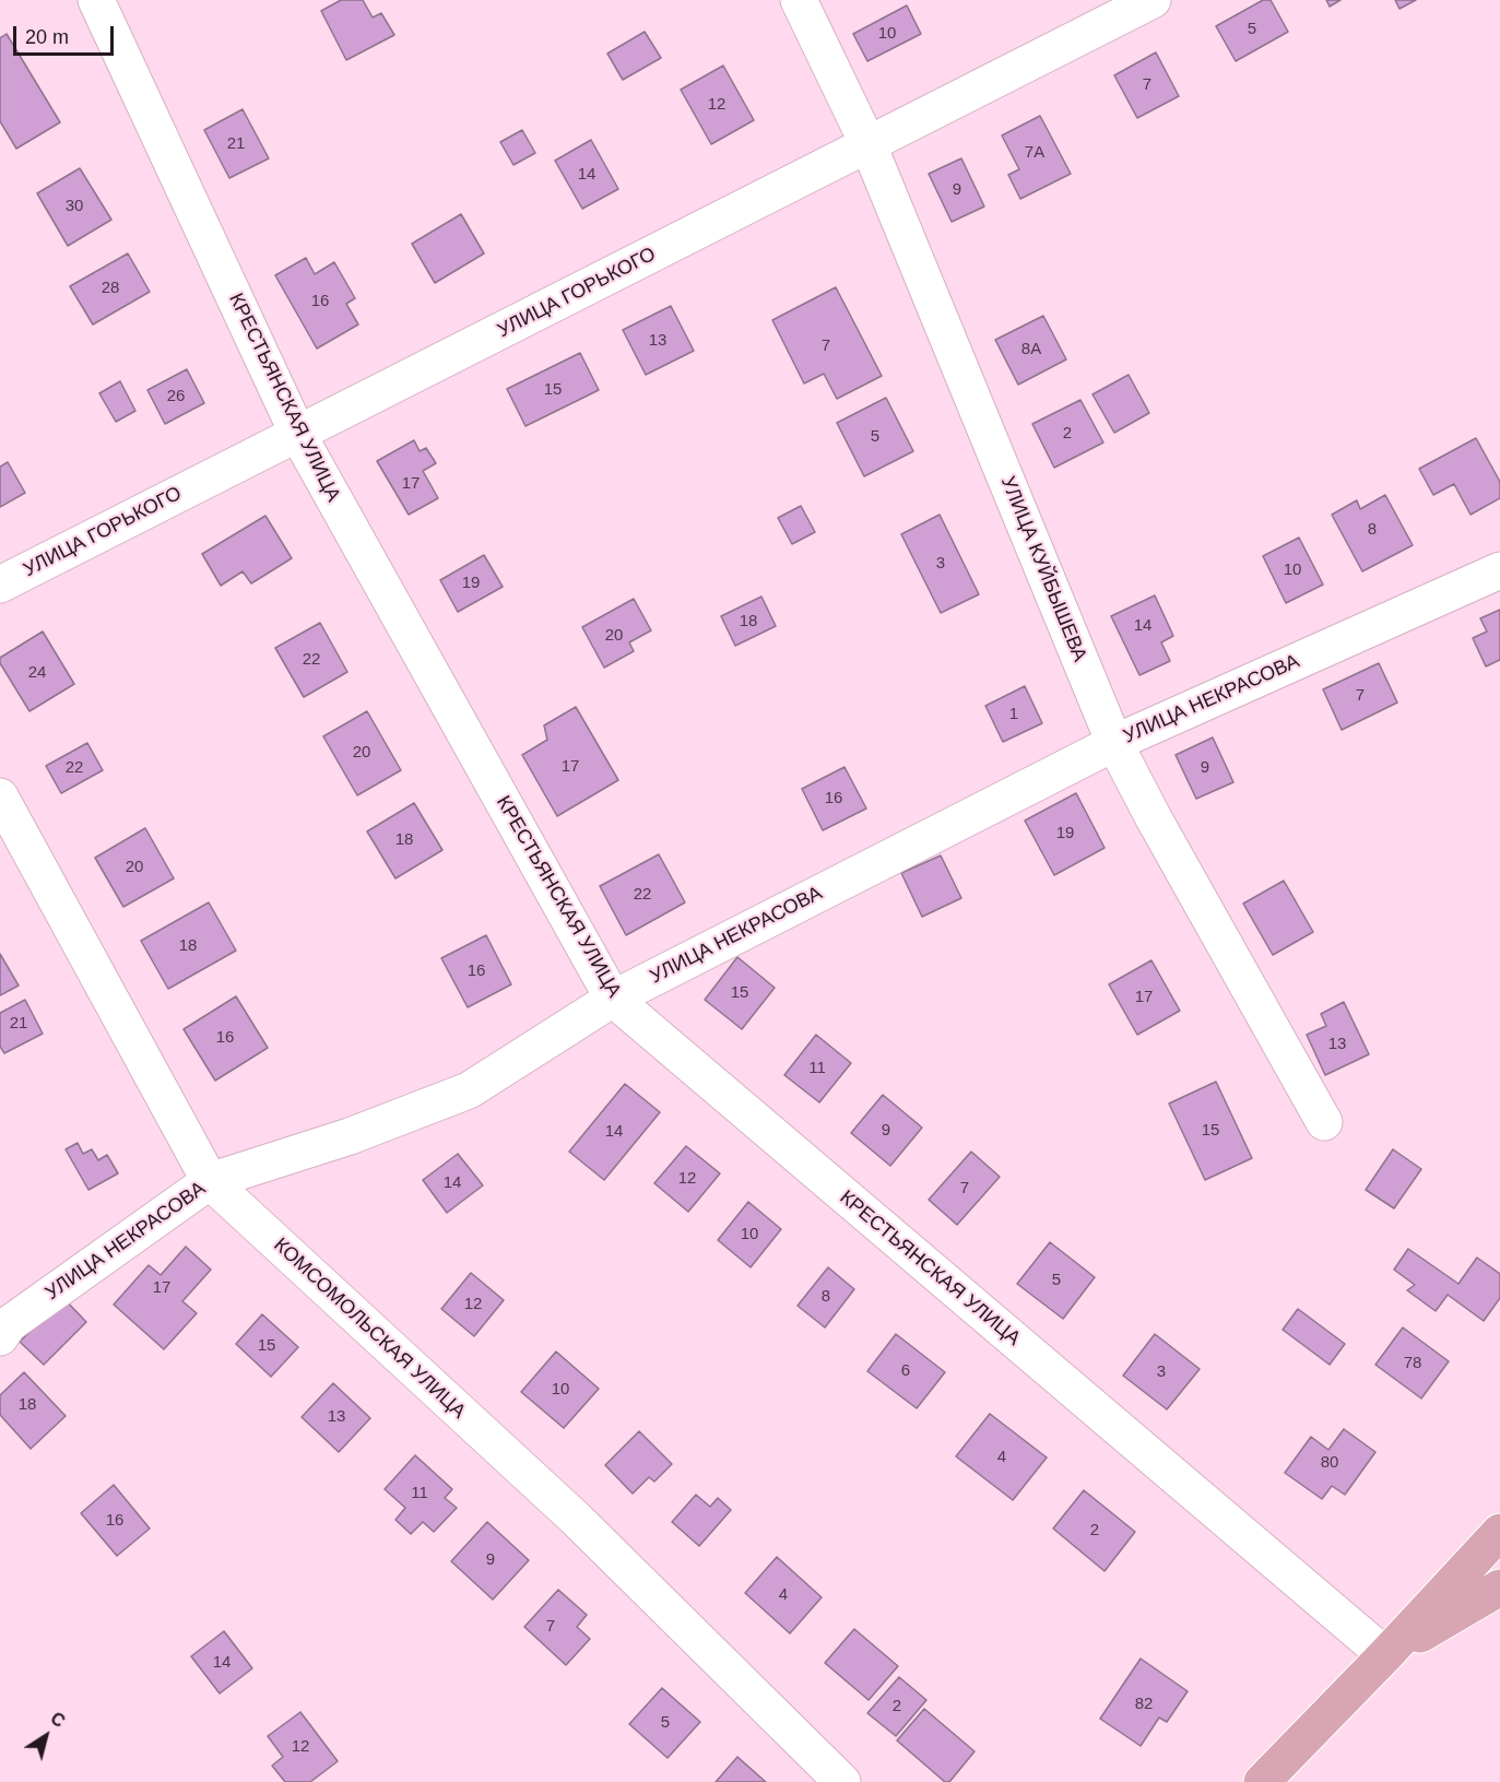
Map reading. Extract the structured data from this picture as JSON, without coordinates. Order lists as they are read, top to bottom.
{
  "streets": {
    "street": [
      "УЛИЦА ГОРЬКОГО",
      "КРЕСТЬЯНСКАЯ УЛИЦА",
      "УЛИЦА КУЙБЫШЕВА",
      "УЛИЦА НЕКРАСОВА",
      "КОМСОМОЛЬСКАЯ УЛИЦА"
    ]
  },
  "crossings": [
    ["УЛИЦА ГОРЬКОГО", "КРЕСТЬЯНСКАЯ УЛИЦА"],
    ["УЛИЦА ГОРЬКОГО", "УЛИЦА КУЙБЫШЕВА"],
    ["КРЕСТЬЯНСКАЯ УЛИЦА", "УЛИЦА НЕКРАСОВА"],
    ["УЛИЦА КУЙБЫШЕВА", "УЛИЦА НЕКРАСОВА"],
    ["УЛИЦА НЕКРАСОВА", "КОМСОМОЛЬСКАЯ УЛИЦА"]
  ],
  "house_numbers": [
    "5",
    "10",
    "7",
    "12",
    "21",
    "7А",
    "14",
    "9",
    "30",
    "28",
    "16",
    "13",
    "7",
    "8А",
    "15",
    "26",
    "2",
    "5",
    "17",
    "8",
    "3",
    "10",
    "19",
    "18",
    "14",
    "20",
    "22",
    "24",
    "7",
    "1",
    "20",
    "17",
    "22",
    "9",
    "16",
    "19",
    "18",
    "20",
    "22",
    "18",
    "16",
    "15",
    "17",
    "21",
    "16",
    "13",
    "11",
    "9",
    "15",
    "14",
    "12",
    "14",
    "7",
    "10",
    "5",
    "17",
    "8",
    "12",
    "15",
    "78",
    "6",
    "3",
    "10",
    "18",
    "13",
    "4",
    "80",
    "11",
    "16",
    "2",
    "9",
    "4",
    "7",
    "14",
    "82",
    "2",
    "5",
    "12"
  ],
  "scale_bar": "20 m",
  "north": "top right"
}
